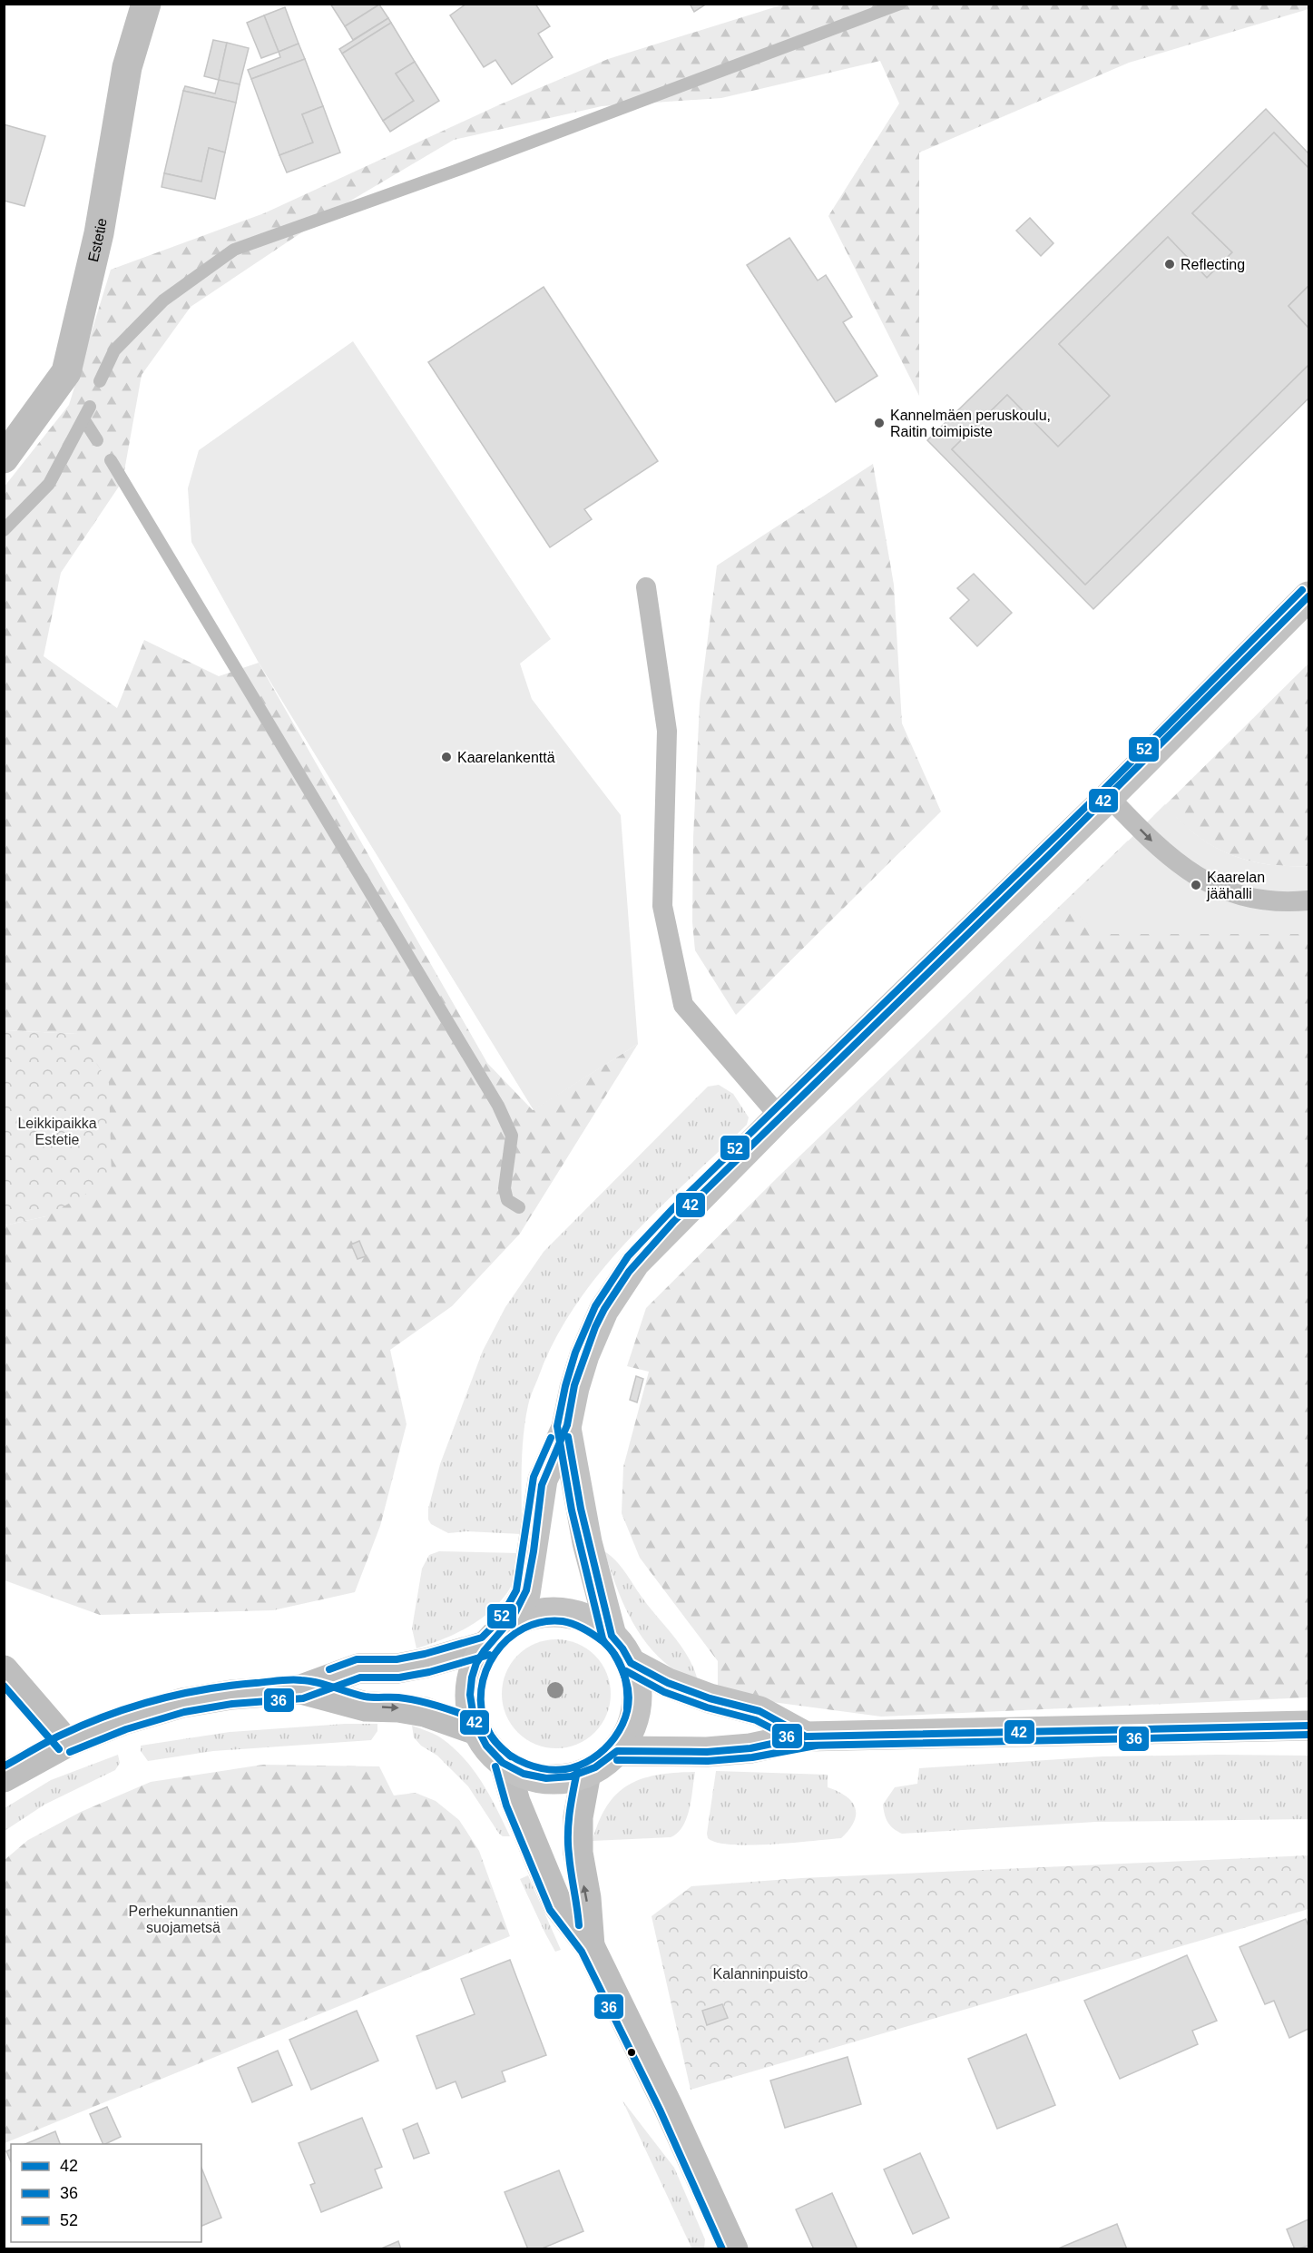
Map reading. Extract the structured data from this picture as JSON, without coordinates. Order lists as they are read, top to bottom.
{
  "streets": {
    "street": ["Estetie"]
  },
  "parks": ["Leikkipaikka Estetie", "Perhekunnantien suojametsä", "Kalanninpuisto"],
  "places": [
    "Reflecting",
    "Kannelmäen peruskoulu, Raitin toimipiste",
    "Kaarelankenttä",
    "Kaarelan jäähalli"
  ],
  "lines": ["transit line 52", "transit line 42", "transit line 36"],
  "legend": ["42", "36", "52"]
}
